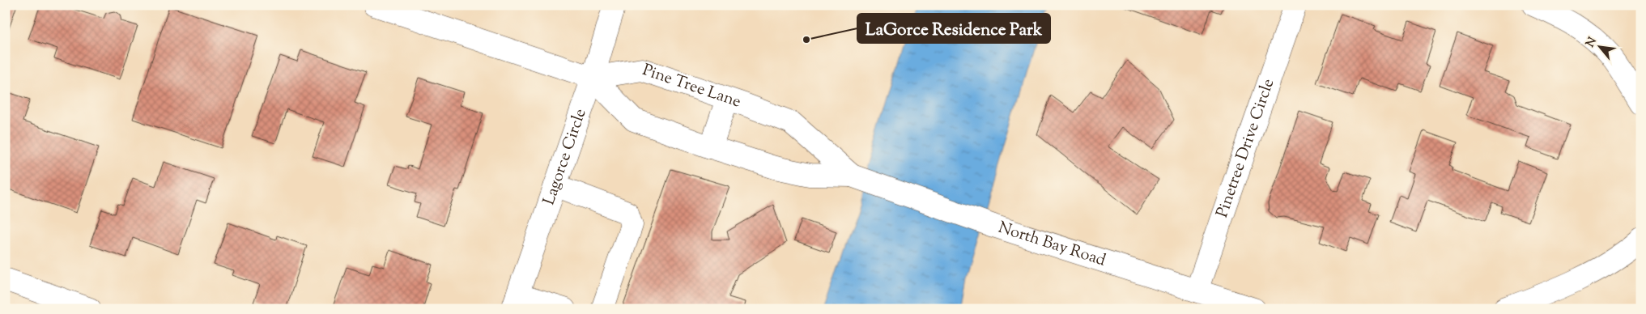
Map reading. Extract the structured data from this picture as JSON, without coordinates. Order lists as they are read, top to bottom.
{
  "streets": {
    "street": [
      "Pine Tree Lane",
      "Pinetree Drive Circle",
      "Lagorce Circle",
      "North Bay Road"
    ]
  },
  "crossings": [
    ["Pine Tree Lane", "Lagorce Circle"],
    ["Pine Tree Lane", "North Bay Road"],
    ["Pinetree Drive Circle", "North Bay Road"]
  ],
  "places": ["LaGorce Residence Park"],
  "north": "top left"
}
